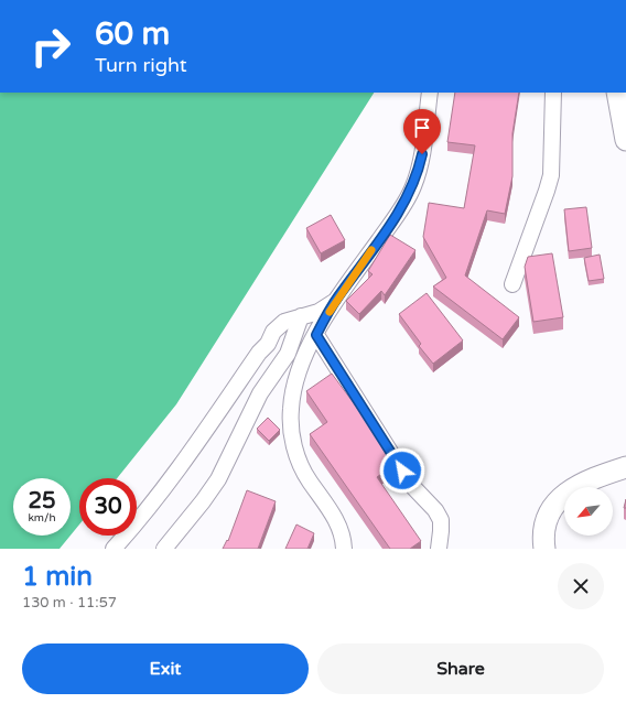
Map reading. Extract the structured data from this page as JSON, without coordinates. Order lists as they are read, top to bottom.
{
  "north": "bottom left",
  "page": {
    "turn": ["60 m", "Turn right"],
    "speed": "25 km/h",
    "limit": "30",
    "heading": ["1 min", "130 m · 11:57"],
    "buttons": ["Exit", "Share"]
  }
}
